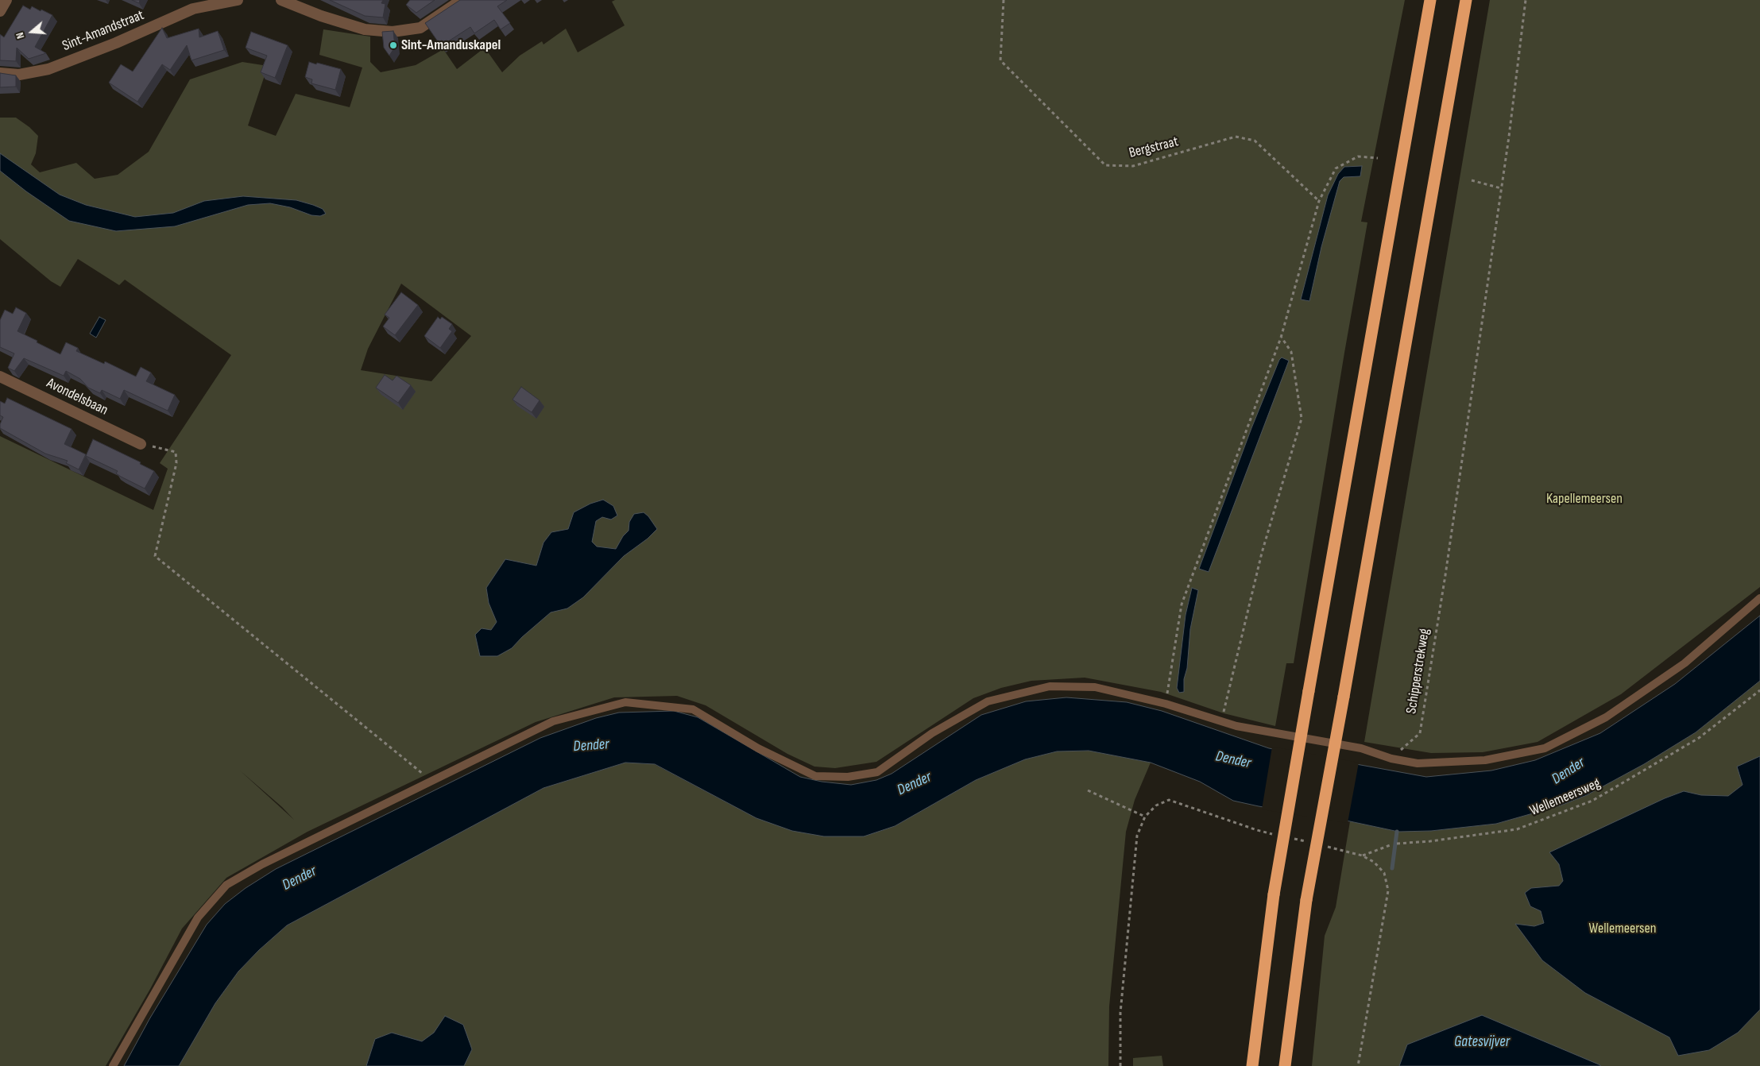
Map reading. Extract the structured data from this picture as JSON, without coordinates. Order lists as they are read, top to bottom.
{
  "streets": {
    "street": ["Sint-Amandstraat", "Avondelsbaan"],
    "path": ["Bergstraat", "Schipperstrekweg", "Wellemeersweg"]
  },
  "water": ["Dender", "Gatesvijver"],
  "parks": ["Kapellemeersen", "Wellemeersen"],
  "places": ["Sint-Amanduskapel"],
  "north": "left"
}
